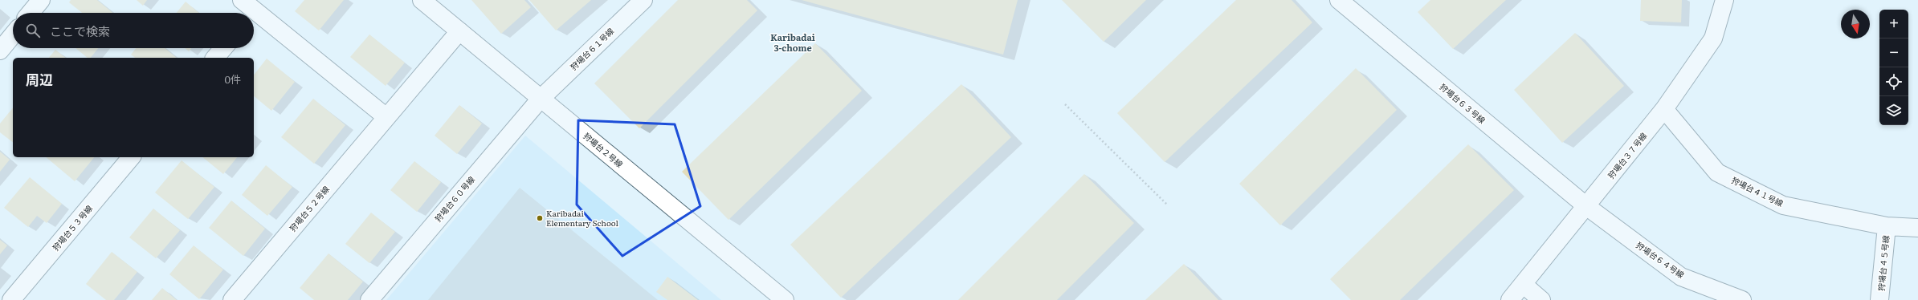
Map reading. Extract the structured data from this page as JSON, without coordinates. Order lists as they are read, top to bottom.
{
  "streets": {
    "street": [
      "狩場台６１号線",
      "狩場台６３号線",
      "狩場台２号線",
      "狩場台３７号線",
      "狩場台４１号線",
      "狩場台６０号線",
      "狩場台５２号線",
      "狩場台５３号線",
      "狩場台６４号線",
      "狩場台４５号線"
    ]
  },
  "crossings": [
    ["狩場台６１号線", "狩場台２号線"],
    ["狩場台６１号線", "狩場台６０号線"],
    ["狩場台６３号線", "狩場台３７号線"],
    ["狩場台６３号線", "狩場台６４号線"],
    ["狩場台２号線", "狩場台６０号線"],
    ["狩場台２号線", "狩場台５２号線"],
    ["狩場台３７号線", "狩場台４１号線"],
    ["狩場台３７号線", "狩場台６４号線"],
    ["狩場台４１号線", "狩場台４５号線"]
  ],
  "districts": ["Karibadai 3-chome"],
  "places": ["Karibadai Elementary School"],
  "north": "bottom",
  "page": {
    "map_buttons": ["+", "−"],
    "search": "ここで検索",
    "heading": ["周辺", "0件"]
  }
}
